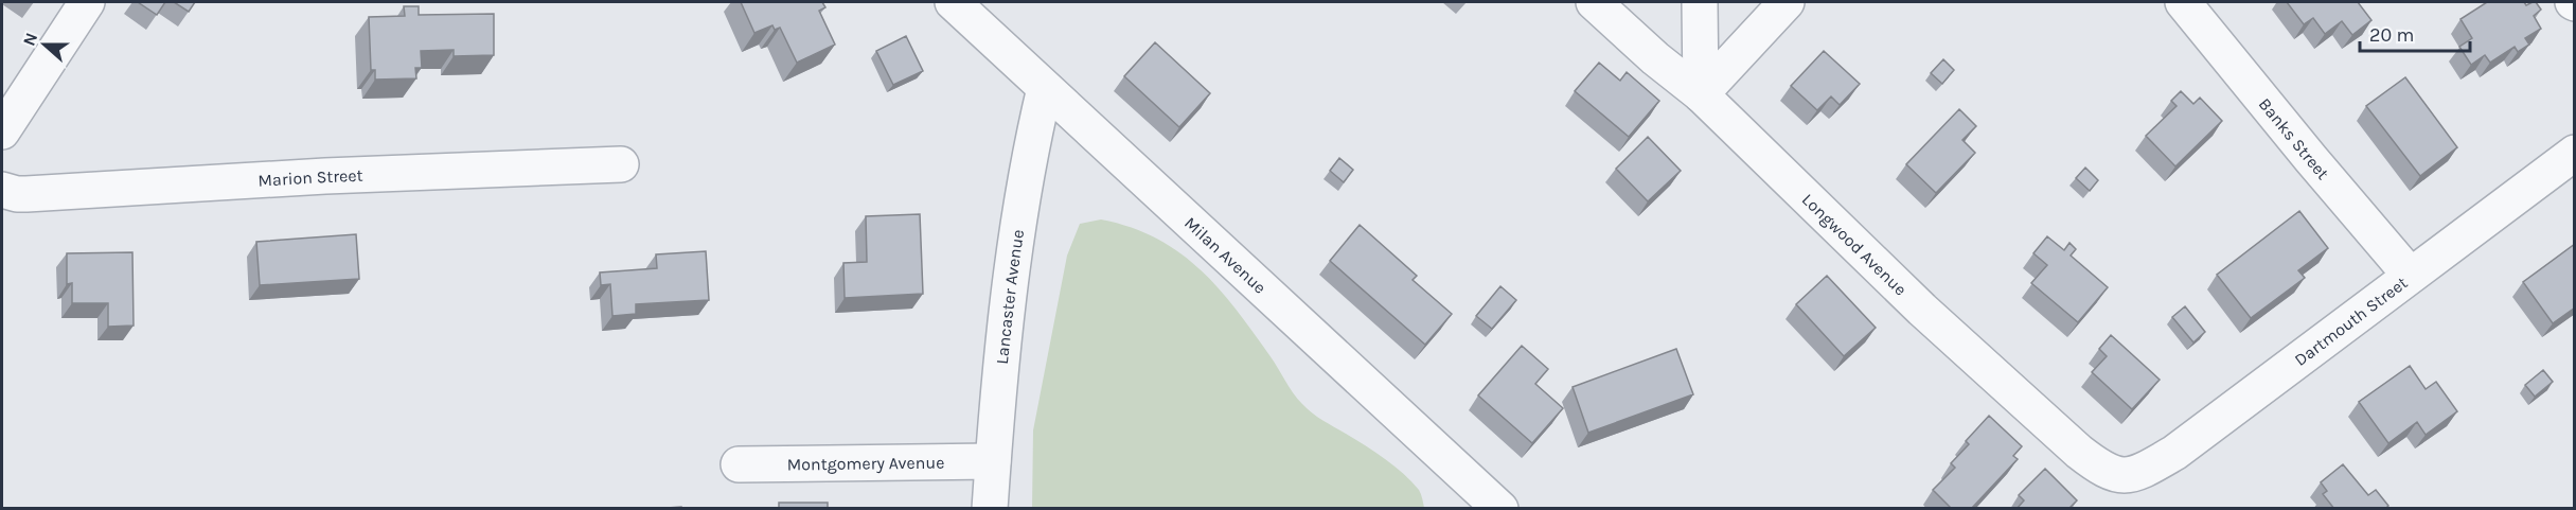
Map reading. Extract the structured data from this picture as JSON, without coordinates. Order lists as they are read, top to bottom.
{
  "streets": {
    "street": [
      "Banks Street",
      "Marion Street",
      "Longwood Avenue",
      "Milan Avenue",
      "Lancaster Avenue",
      "Dartmouth Street",
      "Montgomery Avenue"
    ]
  },
  "crossings": [
    ["Banks Street", "Dartmouth Street"],
    ["Longwood Avenue", "Dartmouth Street"],
    ["Milan Avenue", "Lancaster Avenue"],
    ["Lancaster Avenue", "Montgomery Avenue"]
  ],
  "scale_bar": "20 m",
  "north": "left"
}
